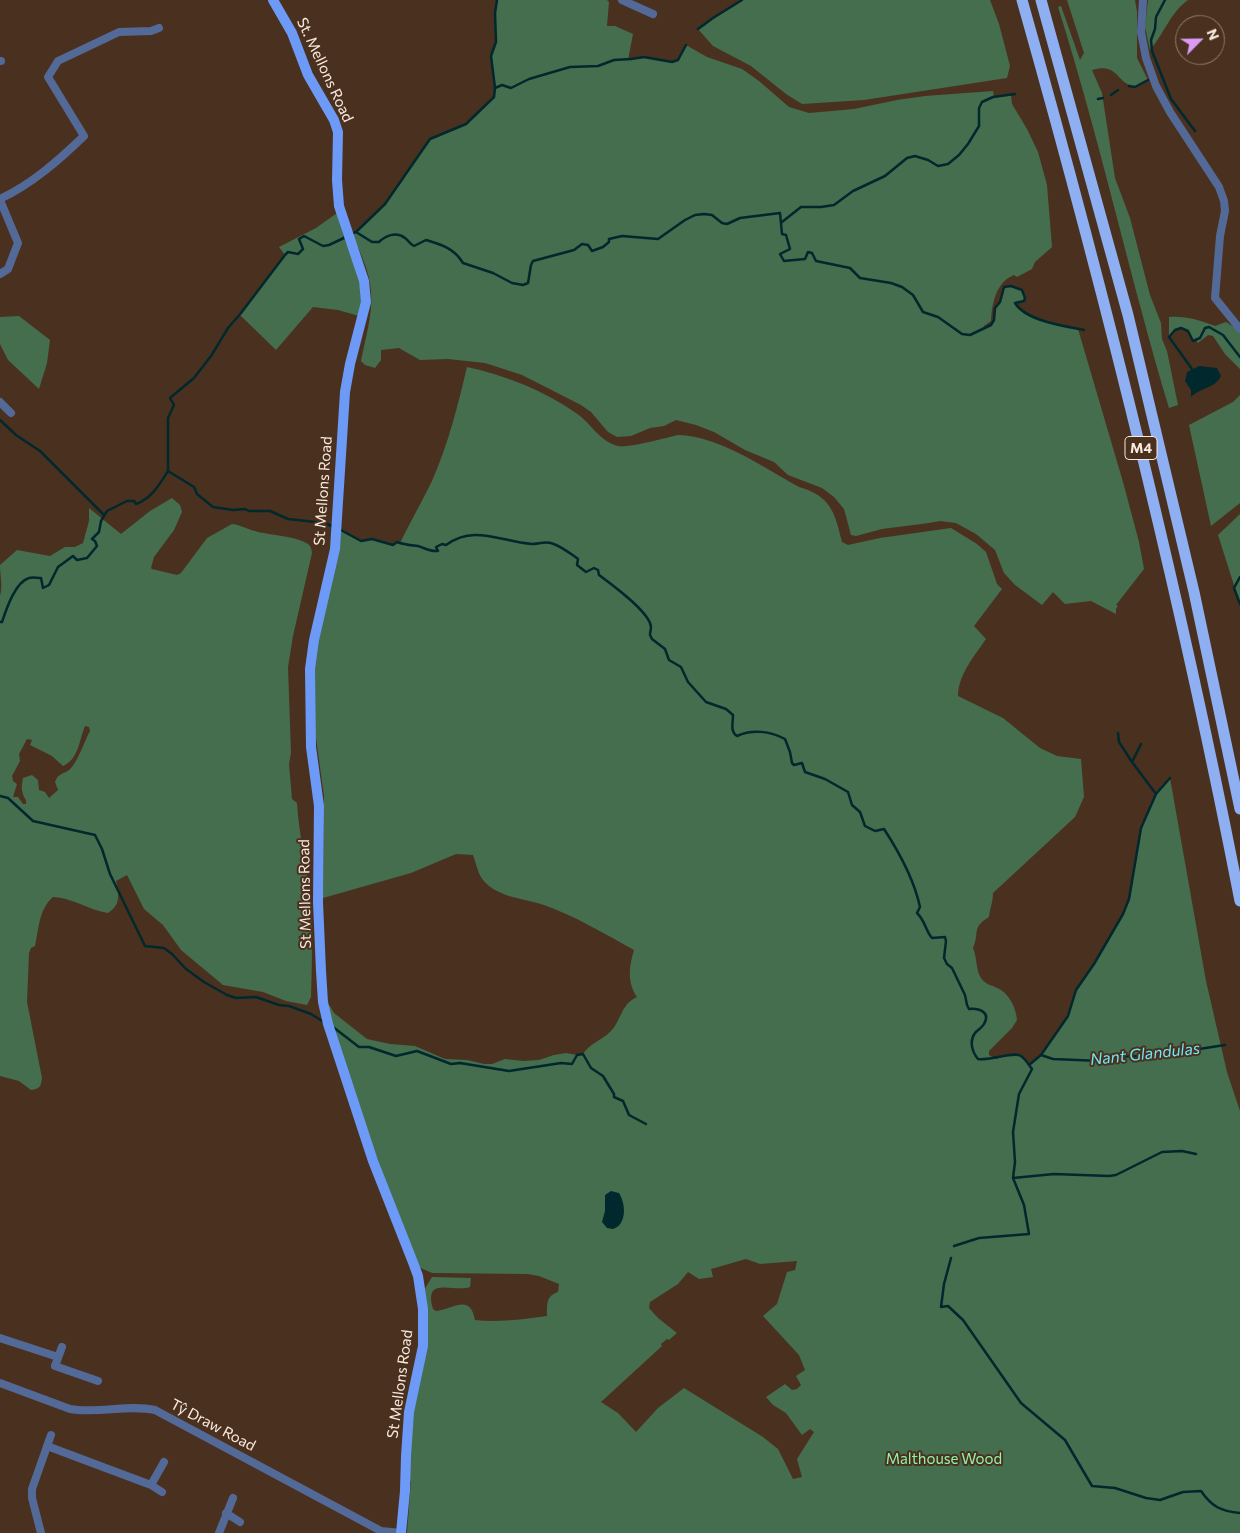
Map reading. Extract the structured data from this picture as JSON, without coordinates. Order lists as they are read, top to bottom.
{
  "streets": {
    "highway": ["M4"],
    "main road": ["St. Mellons Road", "St Mellons Road"],
    "street": ["Tŷ Draw Road"]
  },
  "crossings": [
    ["St. Mellons Road", "St Mellons Road"],
    ["St Mellons Road", "Tŷ Draw Road"]
  ],
  "water": ["Nant Glandulas"],
  "parks": ["Malthouse Wood"],
  "north": "top right"
}
